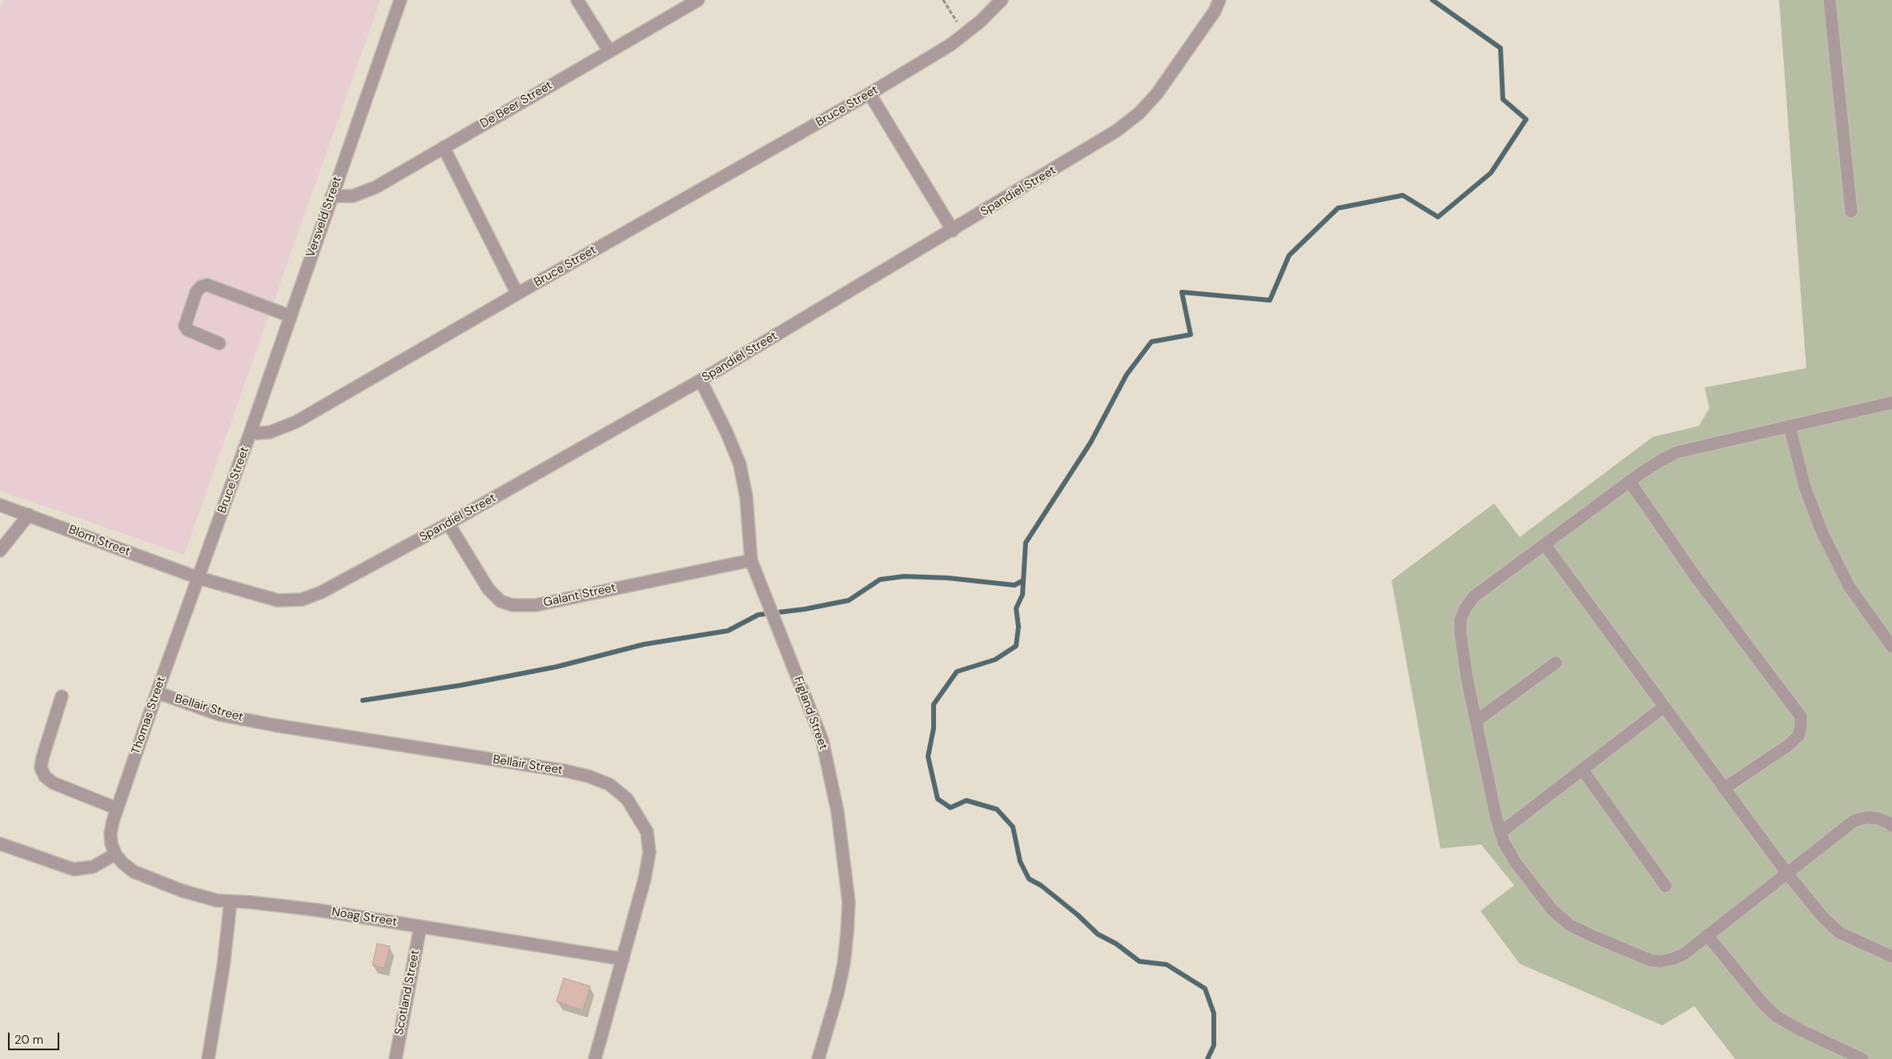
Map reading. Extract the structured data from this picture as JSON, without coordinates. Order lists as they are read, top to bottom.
{
  "streets": {
    "street": [
      "De Beer Street",
      "Bruce Street",
      "Spandiel Street",
      "Versveld Street",
      "Blom Street",
      "Galant Street",
      "Bellair Street",
      "Figland Street",
      "Thomas Street",
      "Noag Street",
      "Scotland Street"
    ]
  },
  "crossings": [
    ["De Beer Street", "Versveld Street"],
    ["Bruce Street", "Spandiel Street"],
    ["Bruce Street", "Versveld Street"],
    ["Bruce Street", "Blom Street"],
    ["Bruce Street", "Thomas Street"],
    ["Spandiel Street", "Blom Street"],
    ["Spandiel Street", "Galant Street"],
    ["Spandiel Street", "Figland Street"],
    ["Spandiel Street", "Thomas Street"],
    ["Blom Street", "Thomas Street"],
    ["Galant Street", "Figland Street"],
    ["Bellair Street", "Thomas Street"],
    ["Bellair Street", "Noag Street"],
    ["Thomas Street", "Noag Street"],
    ["Noag Street", "Scotland Street"]
  ],
  "scale_bar": "20 m"
}
